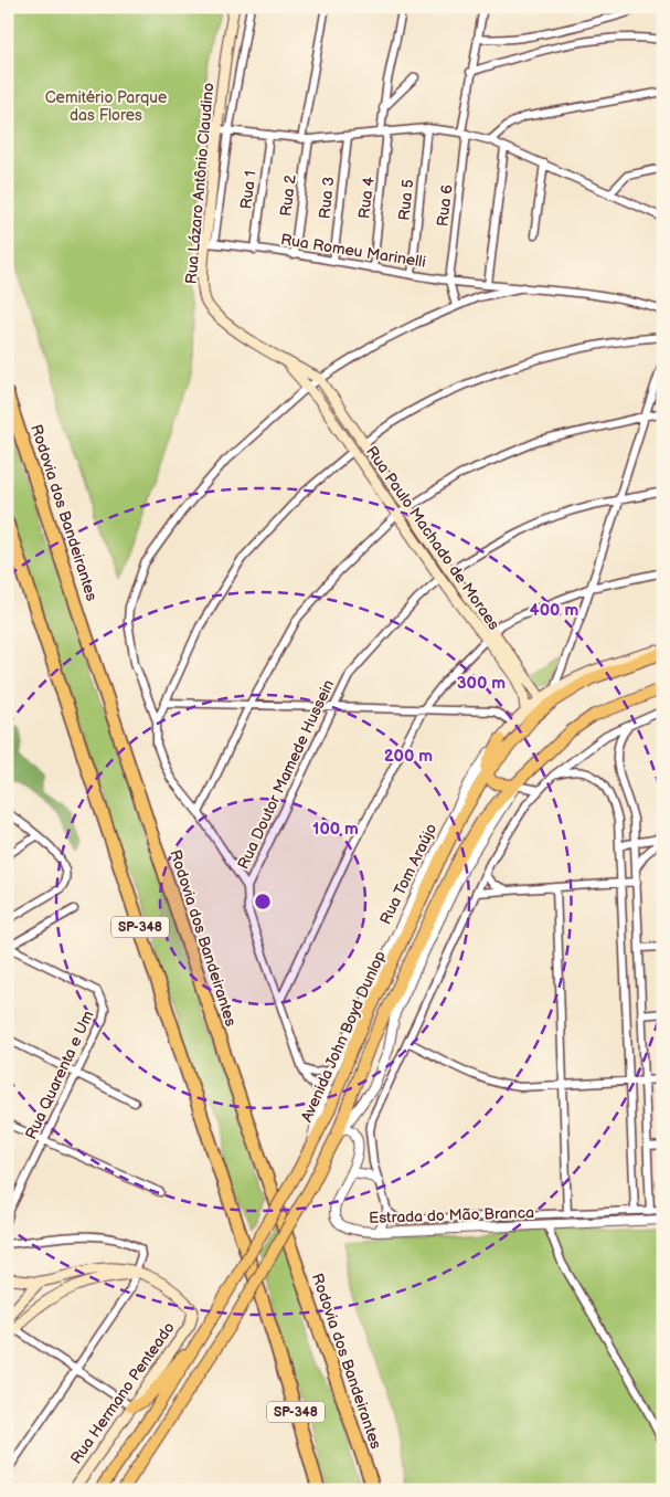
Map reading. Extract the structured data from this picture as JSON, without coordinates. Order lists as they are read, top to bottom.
{
  "streets": {
    "highway": ["Rodovia dos Bandeirantes", "SP-348"],
    "main road": [
      "Rua Lázaro Antônio Claudino",
      "Rua Paulo Machado de Moraes",
      "Avenida John Boyd Dunlop",
      "Rua Hermano Penteado"
    ],
    "street": [
      "Rua 1",
      "Rua 2",
      "Rua 3",
      "Rua 4",
      "Rua 5",
      "Rua 6",
      "Rua Romeu Marinelli",
      "Rua Doutor Mamede Hussein",
      "Rua Tom Araújo",
      "Rua Quarenta e Um",
      "Estrada do Mão Branca"
    ]
  },
  "crossings": [
    ["Rua Lázaro Antônio Claudino", "Rua Romeu Marinelli"],
    ["Rua Lázaro Antônio Claudino", "Rua Paulo Machado de Moraes"],
    ["Rua 1", "Rua Romeu Marinelli"],
    ["Rua 2", "Rua Romeu Marinelli"],
    ["Rua 3", "Rua Romeu Marinelli"],
    ["Rua 4", "Rua Romeu Marinelli"],
    ["Rua 5", "Rua Romeu Marinelli"],
    ["Rua 6", "Rua Romeu Marinelli"],
    ["Rua Romeu Marinelli", "Rua Paulo Machado de Moraes"],
    ["Rua Paulo Machado de Moraes", "Rua Doutor Mamede Hussein"],
    ["Rua Tom Araújo", "Avenida John Boyd Dunlop"],
    ["Avenida John Boyd Dunlop", "Estrada do Mão Branca"]
  ],
  "parks": ["Cemitério Parque das Flores"],
  "rings": [
    "400 m",
    "300 m",
    "200 m",
    "100 m"
  ]
}
